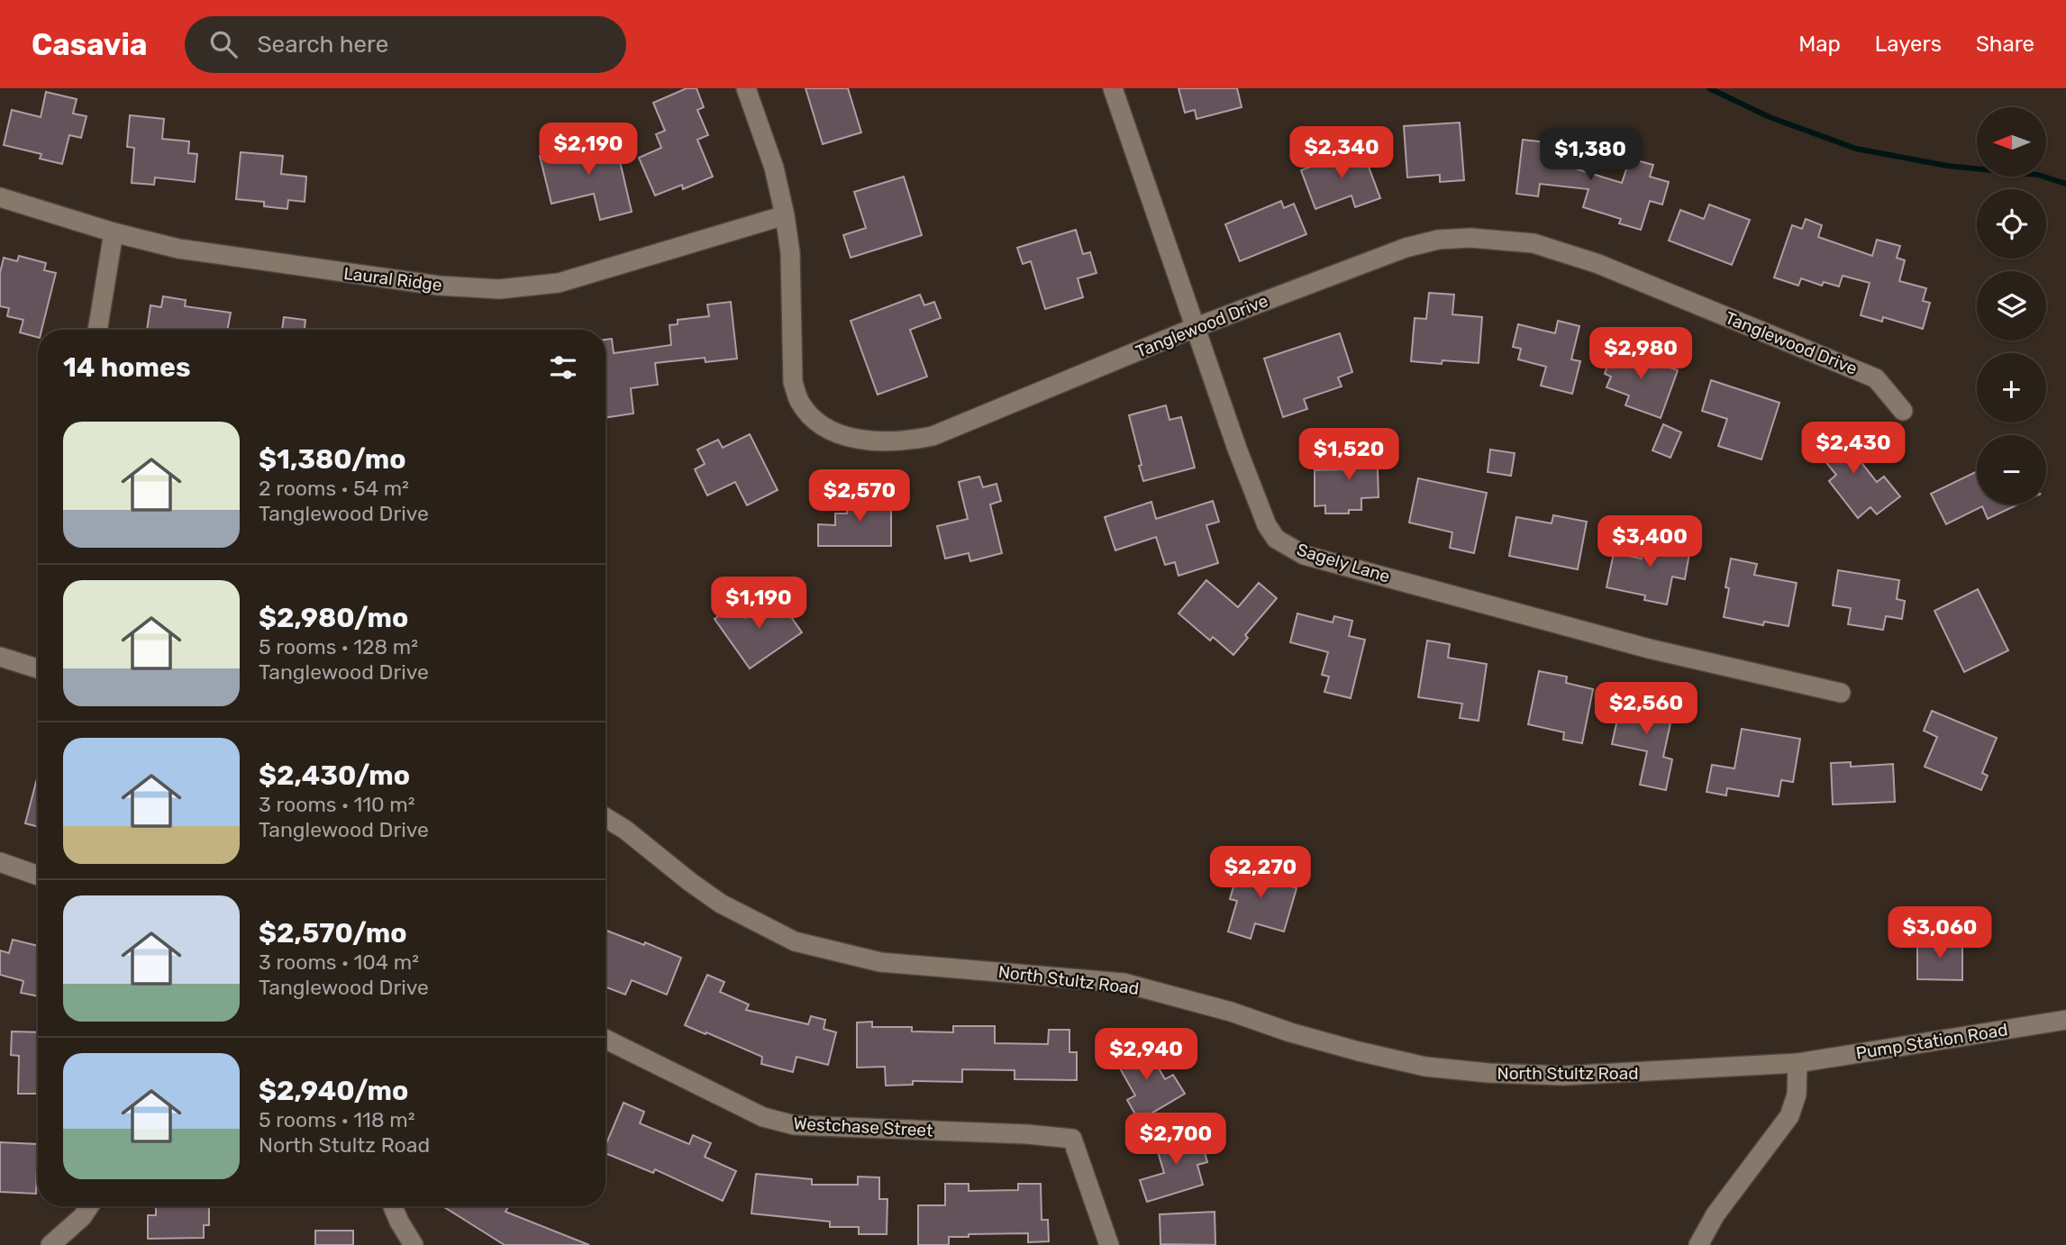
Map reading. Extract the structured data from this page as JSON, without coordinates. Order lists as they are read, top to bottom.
{
  "streets": {
    "street": [
      "Laural Ridge",
      "Tanglewood Drive",
      "Sagely Lane",
      "North Stultz Road",
      "Pump Station Road",
      "Westchase Street"
    ]
  },
  "crossings": [
    ["Laural Ridge", "Tanglewood Drive"],
    ["Tanglewood Drive", "Sagely Lane"],
    ["North Stultz Road", "Pump Station Road"]
  ],
  "north": "left",
  "page": {
    "header": "Casavia",
    "search": "Search here",
    "nav": ["Map", "Layers", "Share"],
    "map_buttons": ["+", "−"],
    "price": [
      "$2,190",
      "$2,340",
      "$1,380",
      "$2,980",
      "$2,430",
      "$1,520",
      "$2,570",
      "$3,400",
      "$1,190",
      "$2,560",
      "$2,270",
      "$3,060",
      "$2,940",
      "$2,700"
    ],
    "heading": "14 homes",
    "list": [
      {
        "name": "$1,380/mo",
        "note": "2 rooms · 54 m² · Tanglewood Drive"
      },
      {
        "name": "$2,980/mo",
        "note": "5 rooms · 128 m² · Tanglewood Drive"
      },
      {
        "name": "$2,430/mo",
        "note": "3 rooms · 110 m² · Tanglewood Drive"
      },
      {
        "name": "$2,570/mo",
        "note": "3 rooms · 104 m² · Tanglewood Drive"
      },
      {
        "name": "$2,940/mo",
        "note": "5 rooms · 118 m² · North Stultz Road"
      }
    ]
  }
}
